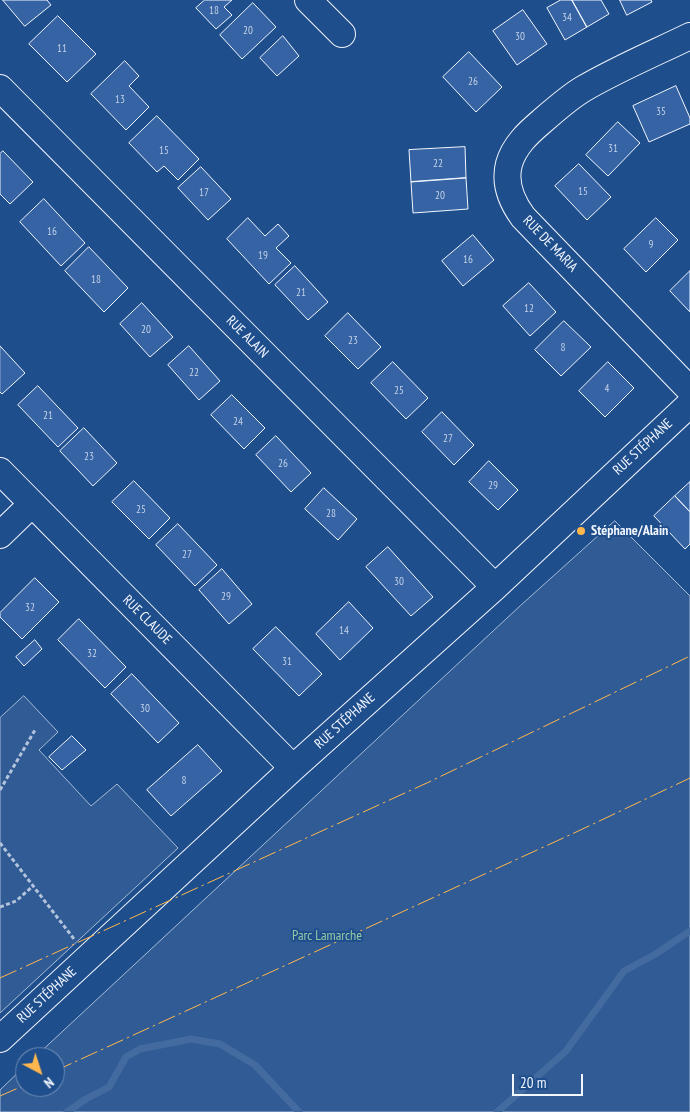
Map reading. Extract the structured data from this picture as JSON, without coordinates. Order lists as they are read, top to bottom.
{
  "streets": {
    "street": [
      "RUE DE MARIA",
      "RUE ALAIN",
      "RUE STÉPHANE",
      "RUE CLAUDE"
    ]
  },
  "crossings": [
    ["RUE ALAIN", "RUE STÉPHANE"],
    ["RUE STÉPHANE", "RUE CLAUDE"]
  ],
  "parks": ["Parc Lamarche"],
  "places": ["Stéphane/Alain"],
  "house_numbers": [
    "18",
    "34",
    "20",
    "30",
    "11",
    "26",
    "13",
    "35",
    "31",
    "15",
    "22",
    "15",
    "17",
    "20",
    "16",
    "9",
    "19",
    "16",
    "18",
    "21",
    "12",
    "20",
    "23",
    "8",
    "22",
    "4",
    "25",
    "21",
    "24",
    "27",
    "23",
    "26",
    "29",
    "25",
    "28",
    "27",
    "30",
    "29",
    "32",
    "14",
    "32",
    "31",
    "30",
    "8"
  ],
  "scale_bar": "20 m",
  "north": "bottom right"
}
